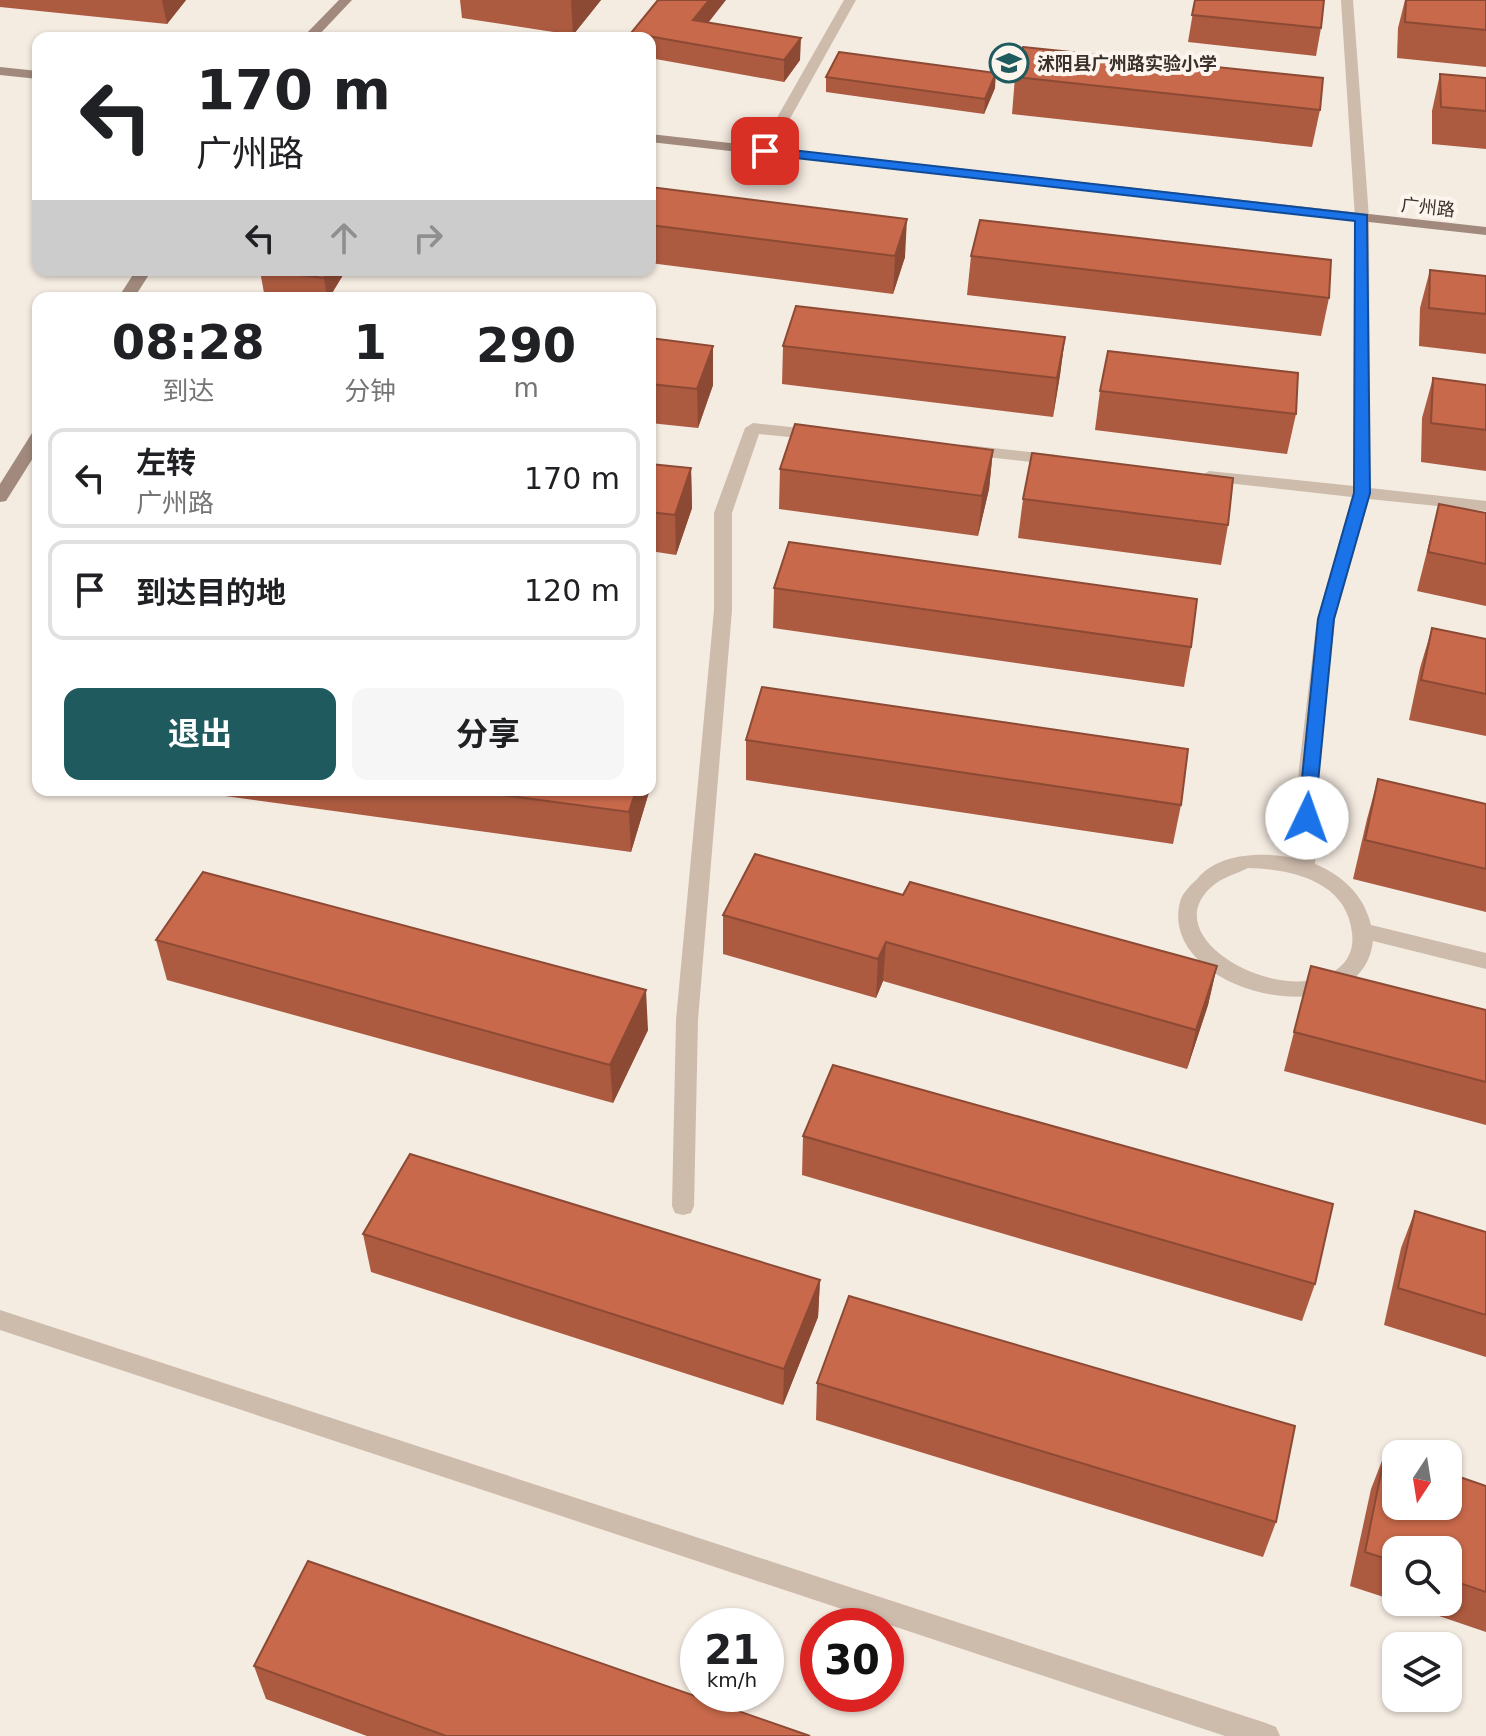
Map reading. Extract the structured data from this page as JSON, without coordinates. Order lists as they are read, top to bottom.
{
  "streets": {
    "street": ["广州路"]
  },
  "places": {
    "school or university": ["沭阳县广州路实验小学"]
  },
  "north": "bottom",
  "page": {
    "turn": ["170 m", "广州路"],
    "eta": [
      "08:28",
      "到达",
      "1",
      "分钟",
      "290",
      "m"
    ],
    "list": [
      {
        "name": "左转",
        "note": "广州路",
        "value": "170 m"
      },
      {
        "name": "到达目的地",
        "value": "120 m"
      }
    ],
    "buttons": ["退出", "分享"],
    "speed": "21 km/h",
    "limit": "30"
  }
}
